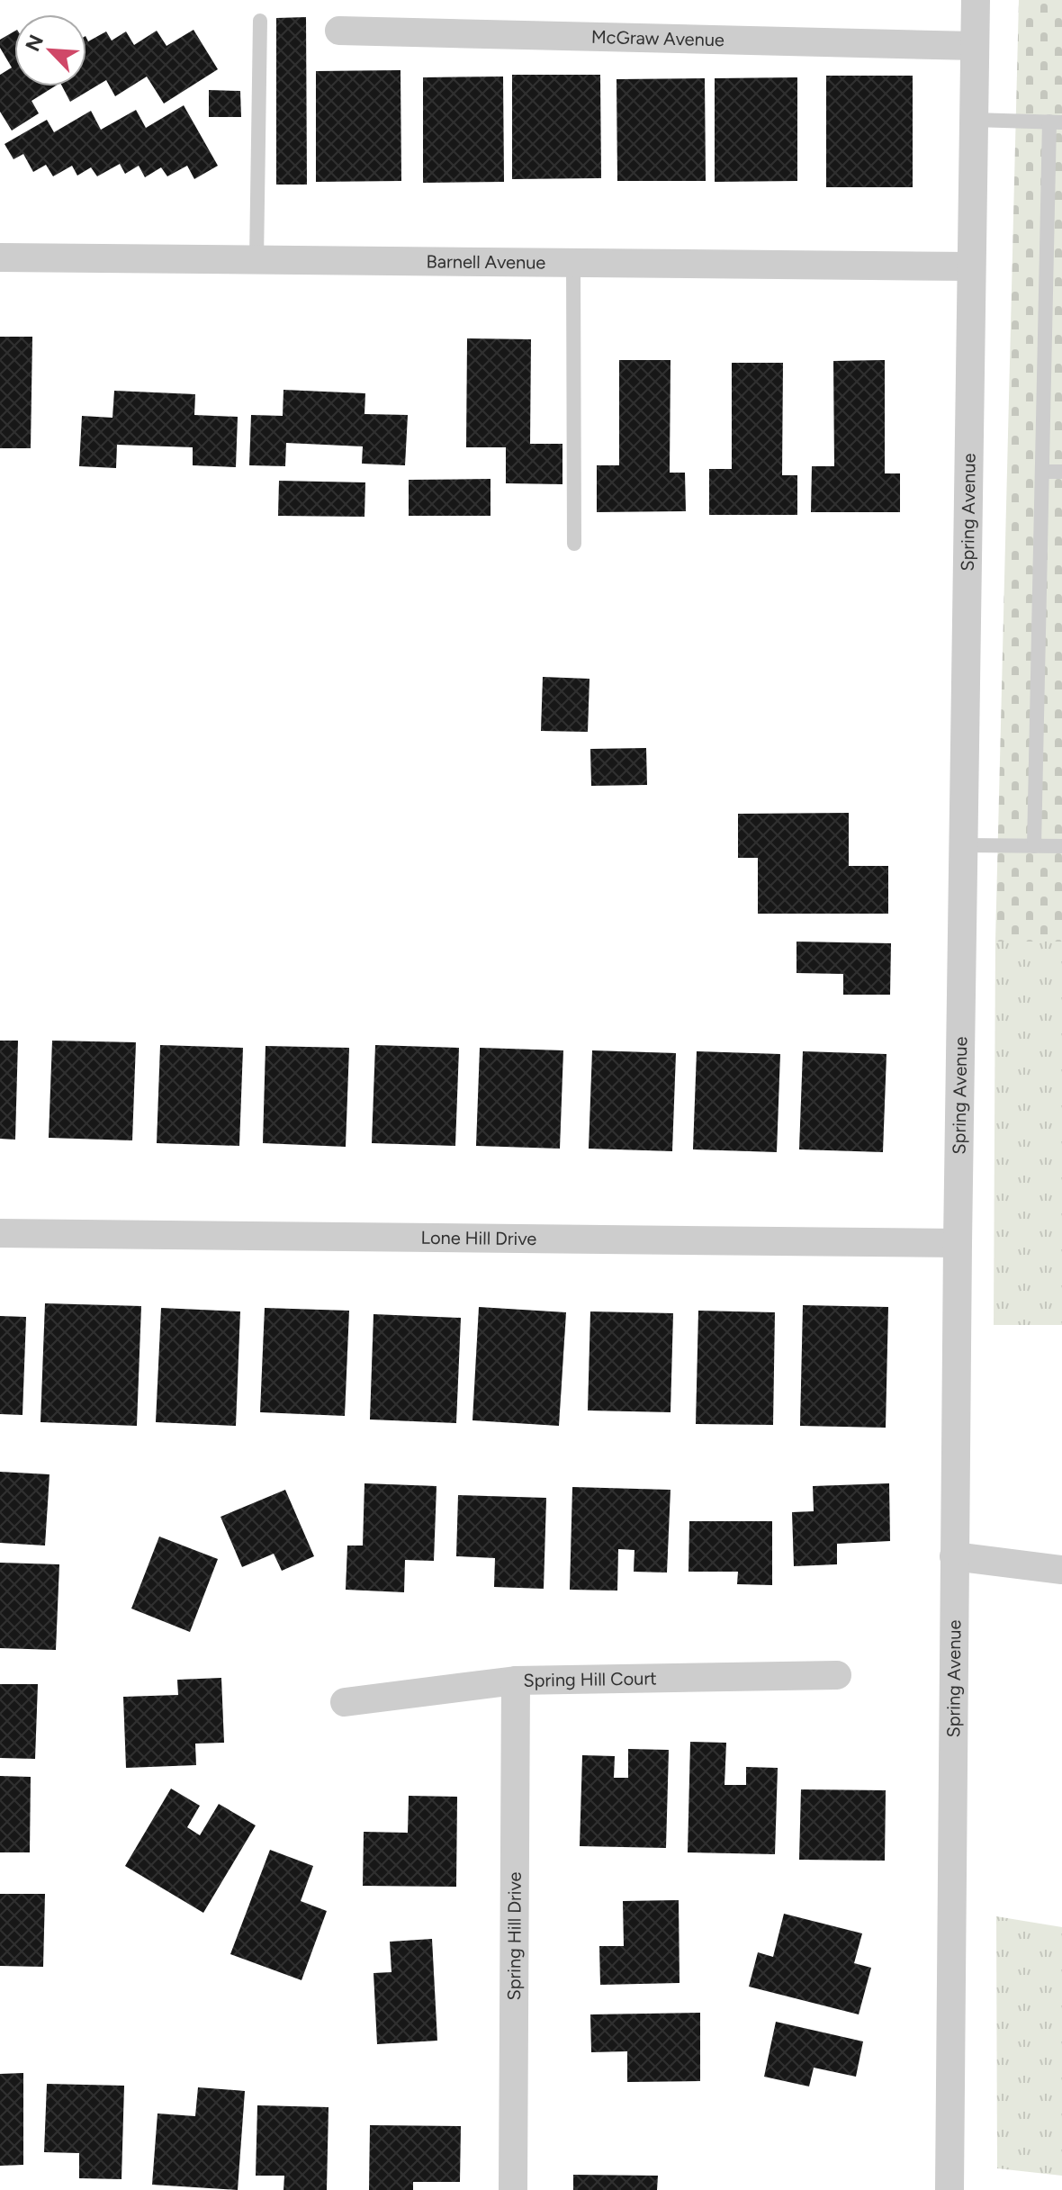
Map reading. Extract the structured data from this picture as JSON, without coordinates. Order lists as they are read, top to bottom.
{
  "streets": {
    "street": [
      "McGraw Avenue",
      "Barnell Avenue",
      "Spring Avenue",
      "Lone Hill Drive",
      "Spring Hill Court",
      "Spring Hill Drive"
    ]
  },
  "crossings": [
    ["McGraw Avenue", "Spring Avenue"],
    ["Barnell Avenue", "Spring Avenue"],
    ["Spring Avenue", "Lone Hill Drive"],
    ["Spring Hill Court", "Spring Hill Drive"]
  ],
  "north": "top left"
}
